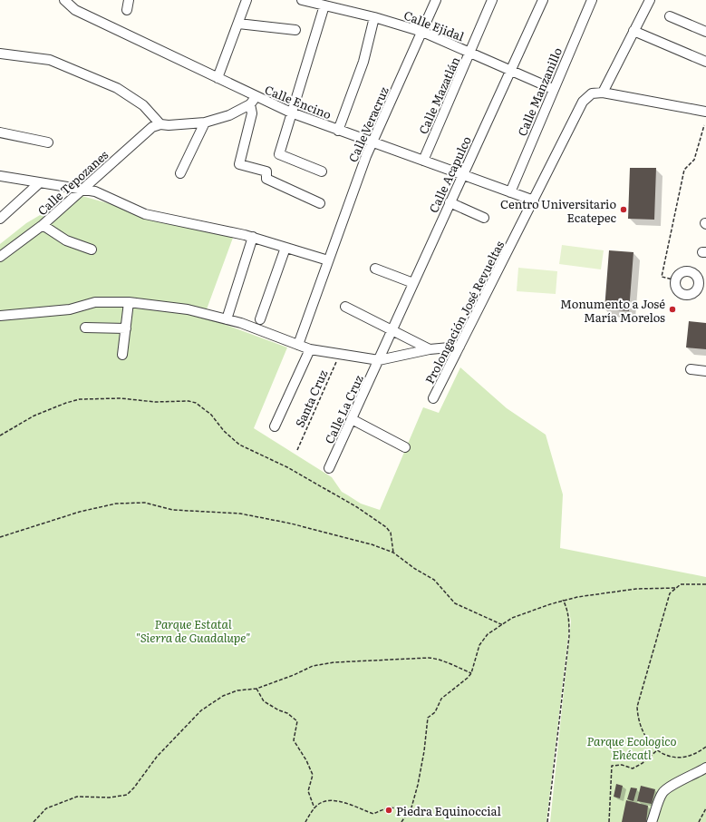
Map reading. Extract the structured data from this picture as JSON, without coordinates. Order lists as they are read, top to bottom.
{
  "streets": {
    "street": [
      "Calle Ejidal",
      "Calle Manzanillo",
      "Calle Mazatlán",
      "Calle Encino",
      "Calle Veracruz",
      "Calle Acapulco",
      "Calle Tepozanes",
      "Prolongación José Revueltas",
      "Calle La Cruz"
    ],
    "path": ["Santa Cruz"]
  },
  "crossings": [
    ["Calle Ejidal", "Calle Manzanillo"],
    ["Calle Ejidal", "Calle Mazatlán"],
    ["Calle Ejidal", "Calle Veracruz"],
    ["Calle Ejidal", "Calle Acapulco"],
    ["Calle Manzanillo", "Calle Encino"],
    ["Calle Mazatlán", "Calle Encino"],
    ["Calle Encino", "Calle Veracruz"],
    ["Calle Encino", "Calle Acapulco"],
    ["Calle Encino", "Prolongación José Revueltas"],
    ["Calle Acapulco", "Calle La Cruz"]
  ],
  "parks": ["Parque Estatal \"Sierra de Guadalupe\"", "Parque Ecologico Ehécatl"],
  "places": ["Centro Universitario Ecatepec", "Monumento a José María Morelos", "Piedra Equinoccial"]
}
